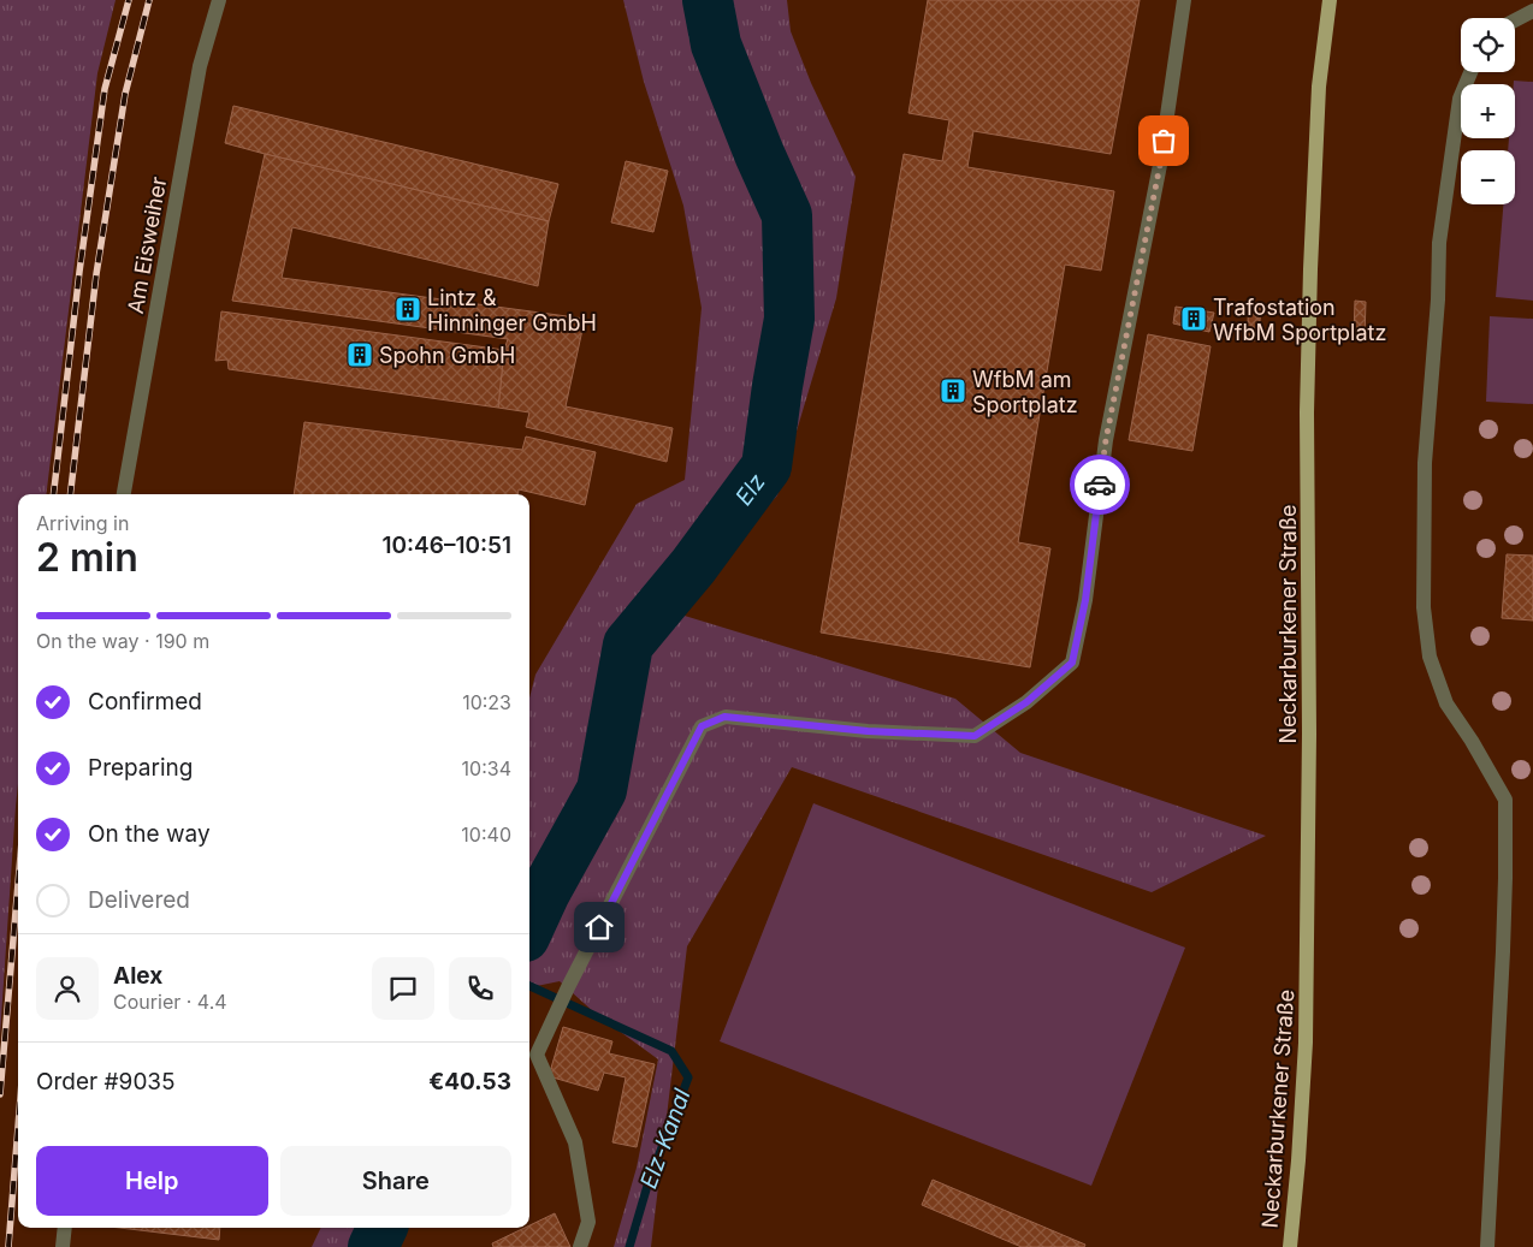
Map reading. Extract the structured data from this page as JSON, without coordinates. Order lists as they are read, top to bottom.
{
  "streets": {
    "main road": ["Neckarburkener Straße"],
    "street": ["Am Eisweiher"]
  },
  "water": ["Elz", "Elz-Kanal"],
  "places": {
    "building": [
      "Lintz & Hinninger GmbH",
      "Trafostation WfbM Sportplatz",
      "Spohn GmbH",
      "WfbM am Sportplatz"
    ]
  },
  "page": {
    "map_buttons": ["+", "−"],
    "heading": ["2 min", "Arriving in", "10:46–10:51"],
    "panel": [
      "Alex",
      "Courier · 4.4",
      "Order #9035",
      "€40.53"
    ],
    "bar": "On the way · 190 m",
    "list": [
      ["Confirmed", "10:23"],
      ["Preparing", "10:34"],
      ["On the way", "10:40"],
      "Delivered"
    ],
    "buttons": ["Help", "Share"]
  }
}
